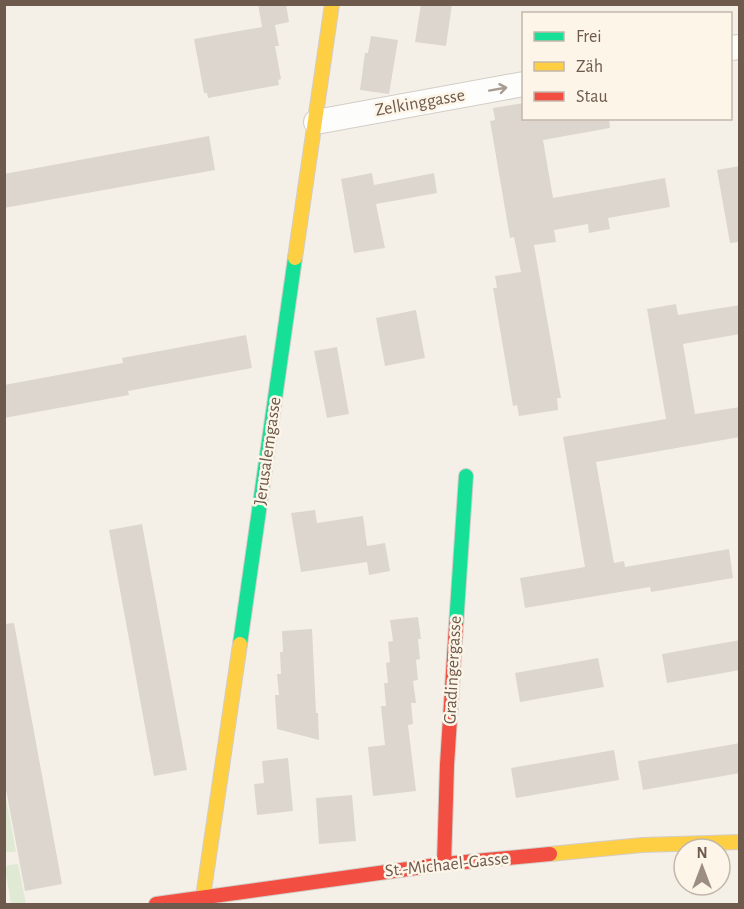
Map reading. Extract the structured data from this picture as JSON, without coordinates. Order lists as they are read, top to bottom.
{
  "streets": {
    "street": [
      "Zelkinggasse",
      "Jerusalemgasse",
      "Gradingergasse",
      "St.-Michael-Gasse"
    ]
  },
  "crossings": [
    ["Zelkinggasse", "Jerusalemgasse"],
    ["Jerusalemgasse", "St.-Michael-Gasse"],
    ["Gradingergasse", "St.-Michael-Gasse"]
  ],
  "one_way": ["Zelkinggasse"],
  "legend": ["Frei", "Zäh", "Stau"],
  "north": "top"
}
